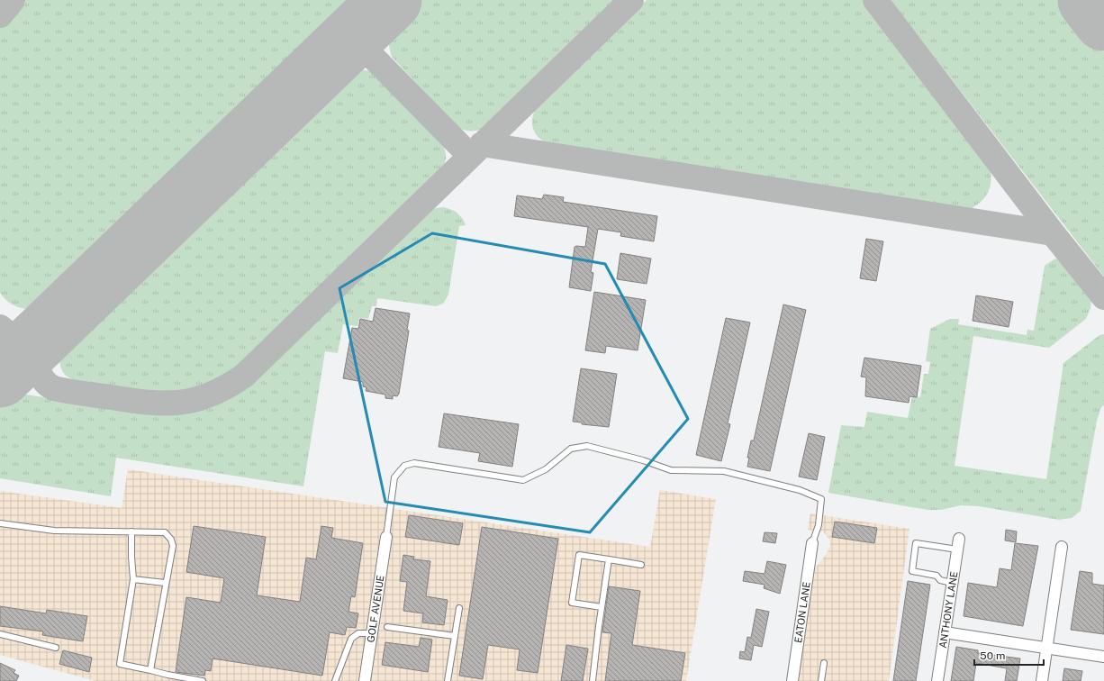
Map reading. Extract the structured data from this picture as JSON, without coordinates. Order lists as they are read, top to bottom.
{
  "streets": {
    "street": ["GOLF AVENUE", "ANTHONY LANE", "EATON LANE"]
  },
  "scale_bar": "50 m"
}
